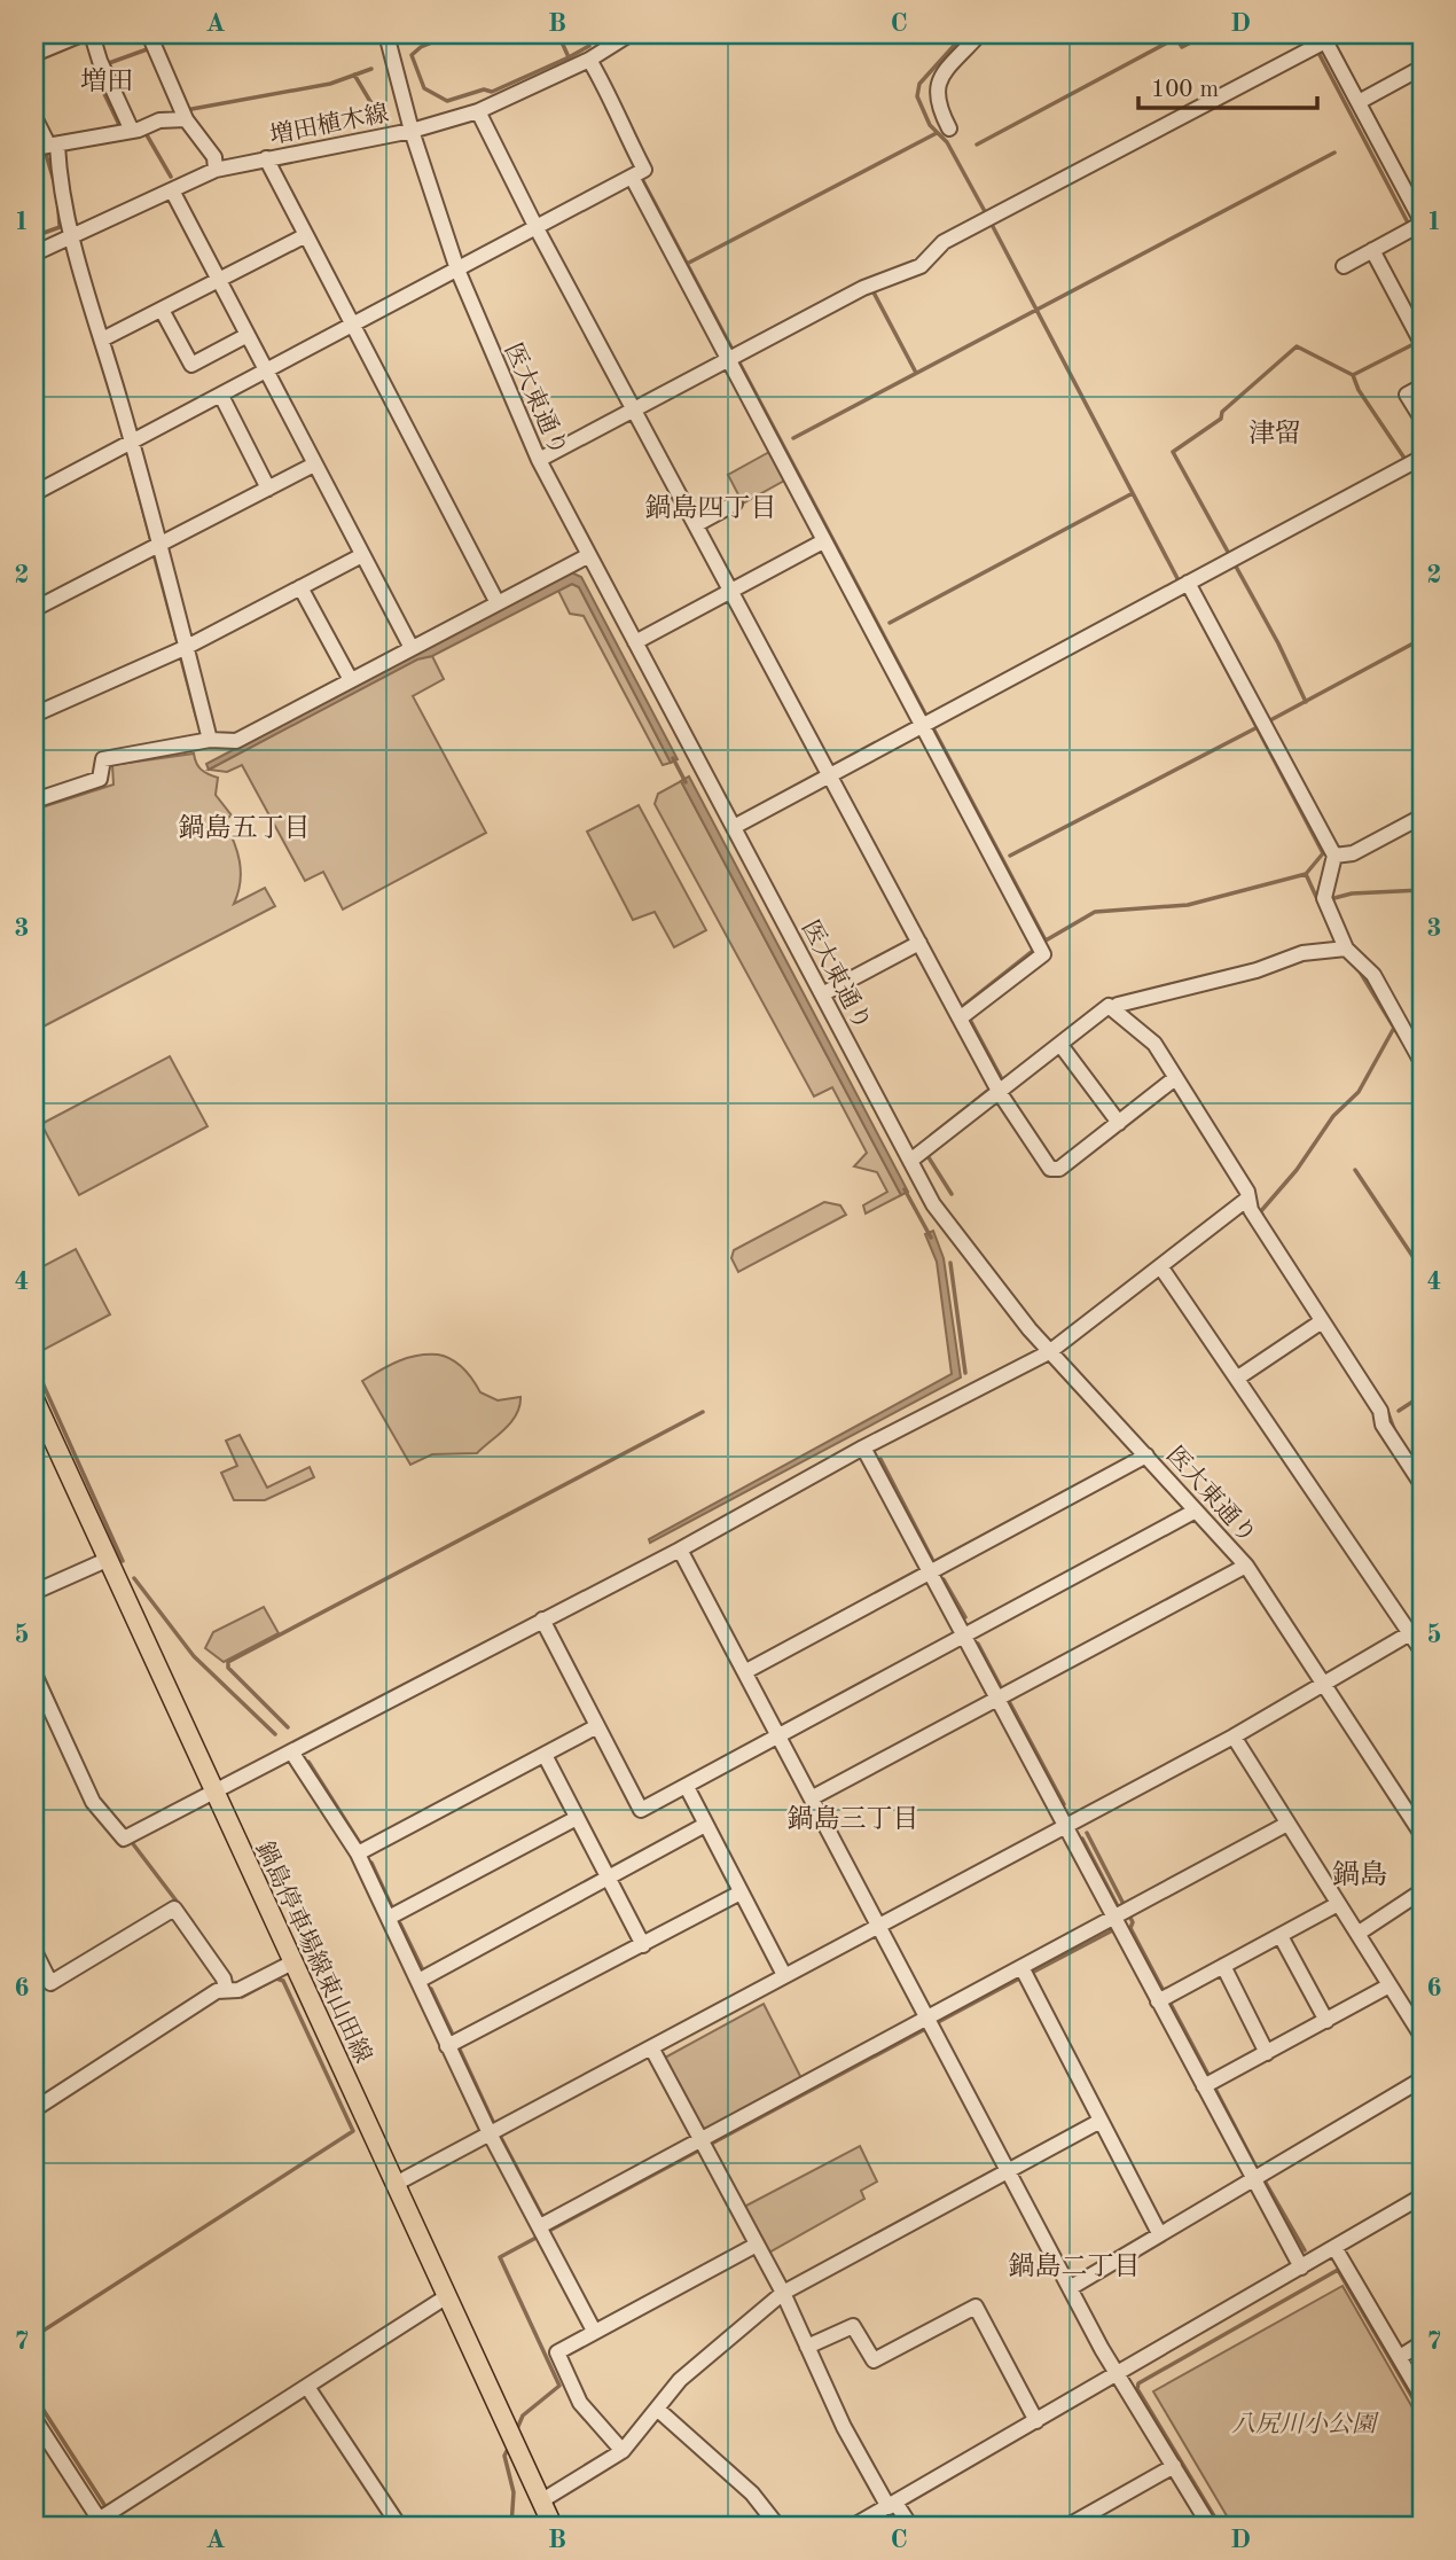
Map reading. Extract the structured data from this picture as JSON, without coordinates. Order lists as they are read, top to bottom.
{
  "streets": {
    "main road": ["鍋島停車場線東山田線"],
    "street": ["増田植木線", "医大東通り"]
  },
  "crossings": [
    ["増田植木線", "医大東通り"]
  ],
  "districts": [
    "増田",
    "津留",
    "鍋島四丁目",
    "鍋島五丁目",
    "鍋島三丁目",
    "鍋島",
    "鍋島二丁目"
  ],
  "parks": ["八尻川小公園"],
  "scale_bar": "100 m",
  "grid": {
    "columns": [
      "A",
      "B",
      "C",
      "D"
    ],
    "rows": [
      "1",
      "2",
      "3",
      "4",
      "5",
      "6",
      "7"
    ]
  }
}
